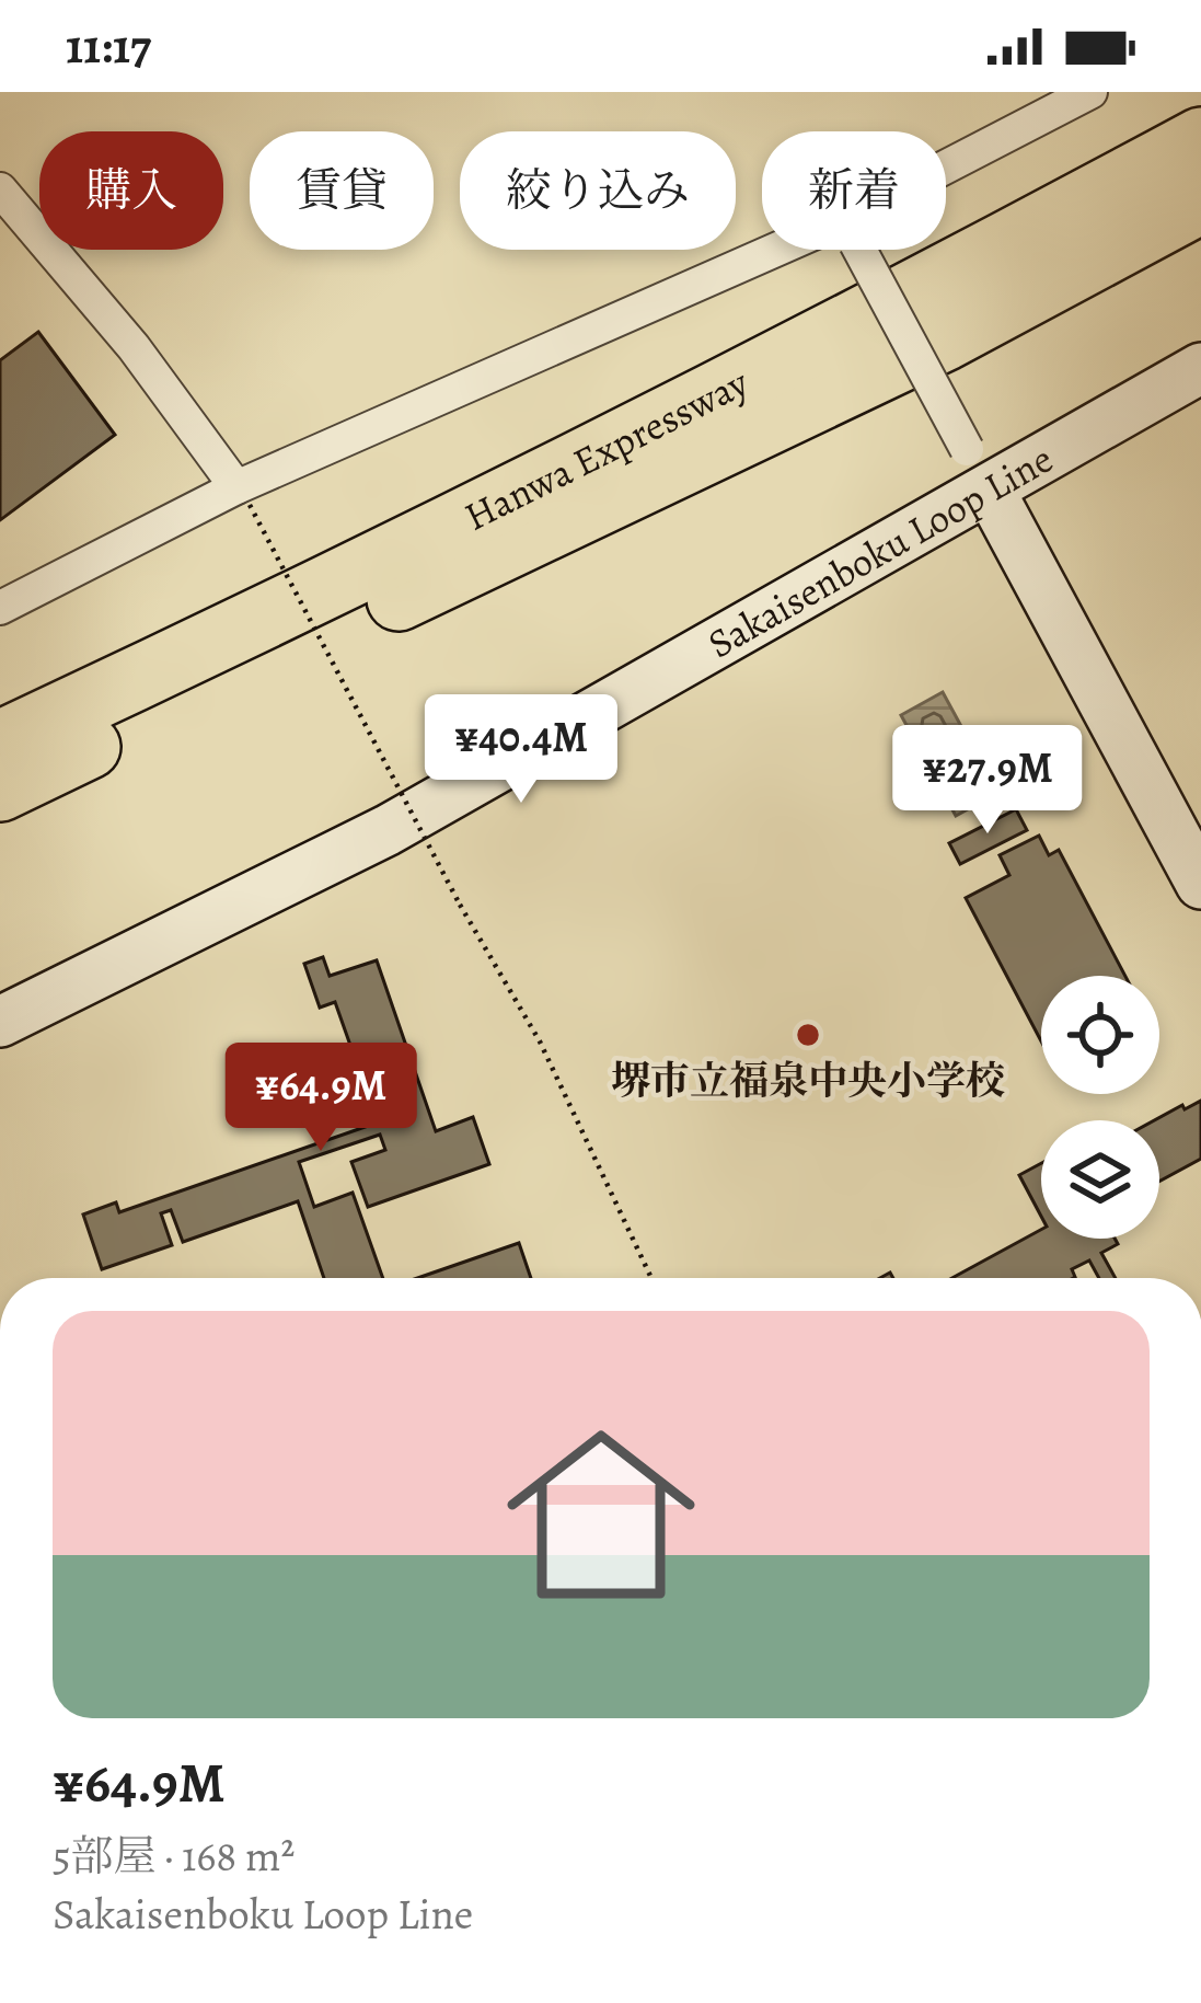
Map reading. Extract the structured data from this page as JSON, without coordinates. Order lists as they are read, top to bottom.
{
  "streets": {
    "highway": ["Hanwa Expressway"],
    "main road": ["Sakaisenboku Loop Line"]
  },
  "places": ["堺市立福泉中央小学校"],
  "page": {
    "status": "11:17",
    "chip": [
      "購入",
      "賃貸",
      "絞り込み",
      "新着"
    ],
    "price": ["¥40.4M", "¥27.9M", "¥64.9M"],
    "list": [
      {
        "name": "¥64.9M",
        "note": "5部屋 · 168 m² · Sakaisenboku Loop Line"
      }
    ]
  }
}
